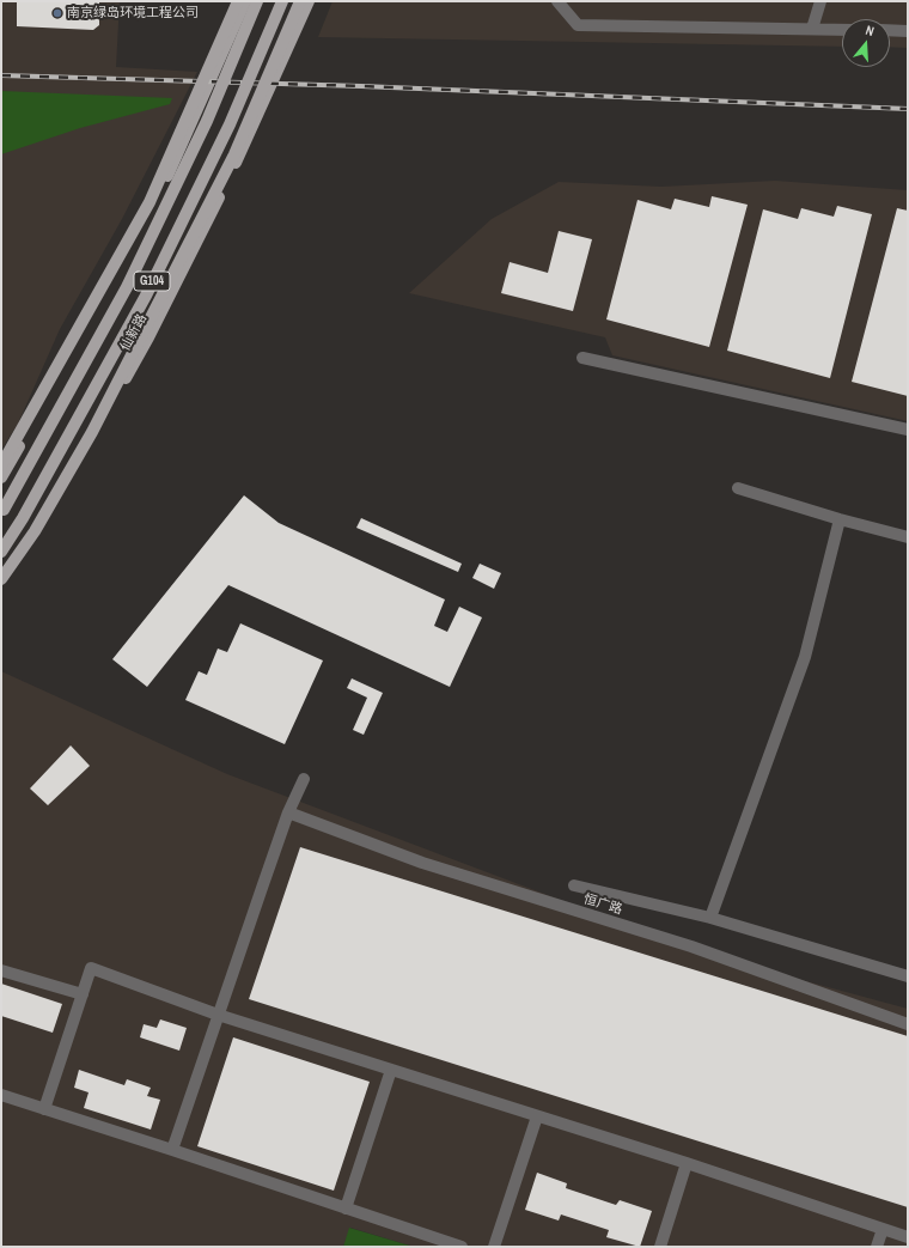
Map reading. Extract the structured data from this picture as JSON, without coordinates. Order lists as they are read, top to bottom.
{
  "streets": {
    "main road": ["G104", "仙新路"],
    "street": ["恒广路"]
  },
  "places": ["南京绿岛环境工程公司"],
  "north": "top"
}
